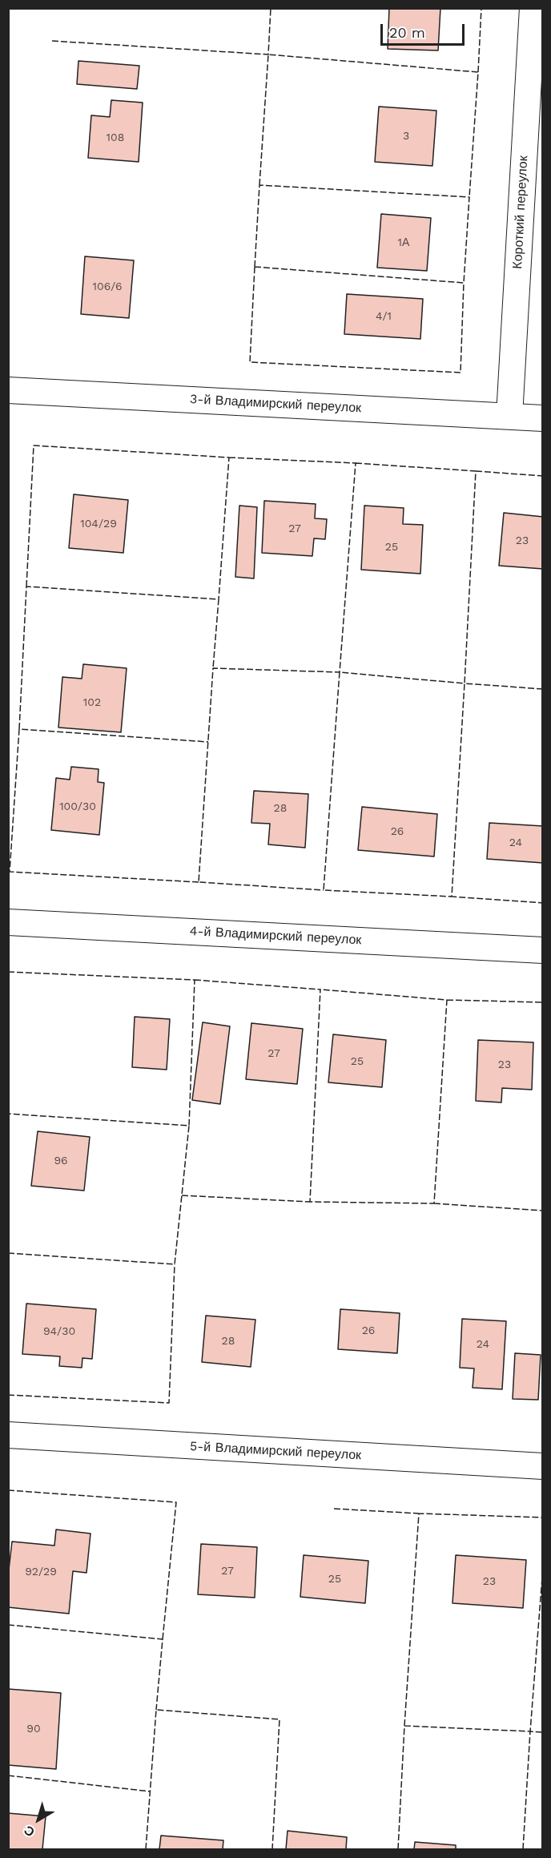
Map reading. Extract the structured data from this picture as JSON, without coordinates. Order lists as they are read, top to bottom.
{
  "streets": {
    "street": [
      "Короткий переулок",
      "3-й Владимирский переулок",
      "4-й Владимирский переулок",
      "5-й Владимирский переулок"
    ]
  },
  "crossings": [
    ["Короткий переулок", "3-й Владимирский переулок"]
  ],
  "house_numbers": [
    "3",
    "108",
    "1А",
    "106/6",
    "4/1",
    "104/29",
    "27",
    "23",
    "25",
    "102",
    "100/30",
    "28",
    "26",
    "24",
    "27",
    "25",
    "23",
    "96",
    "26",
    "94/30",
    "28",
    "24",
    "27",
    "92/29",
    "25",
    "23",
    "90"
  ],
  "scale_bar": "20 m",
  "north": "bottom left"
}
